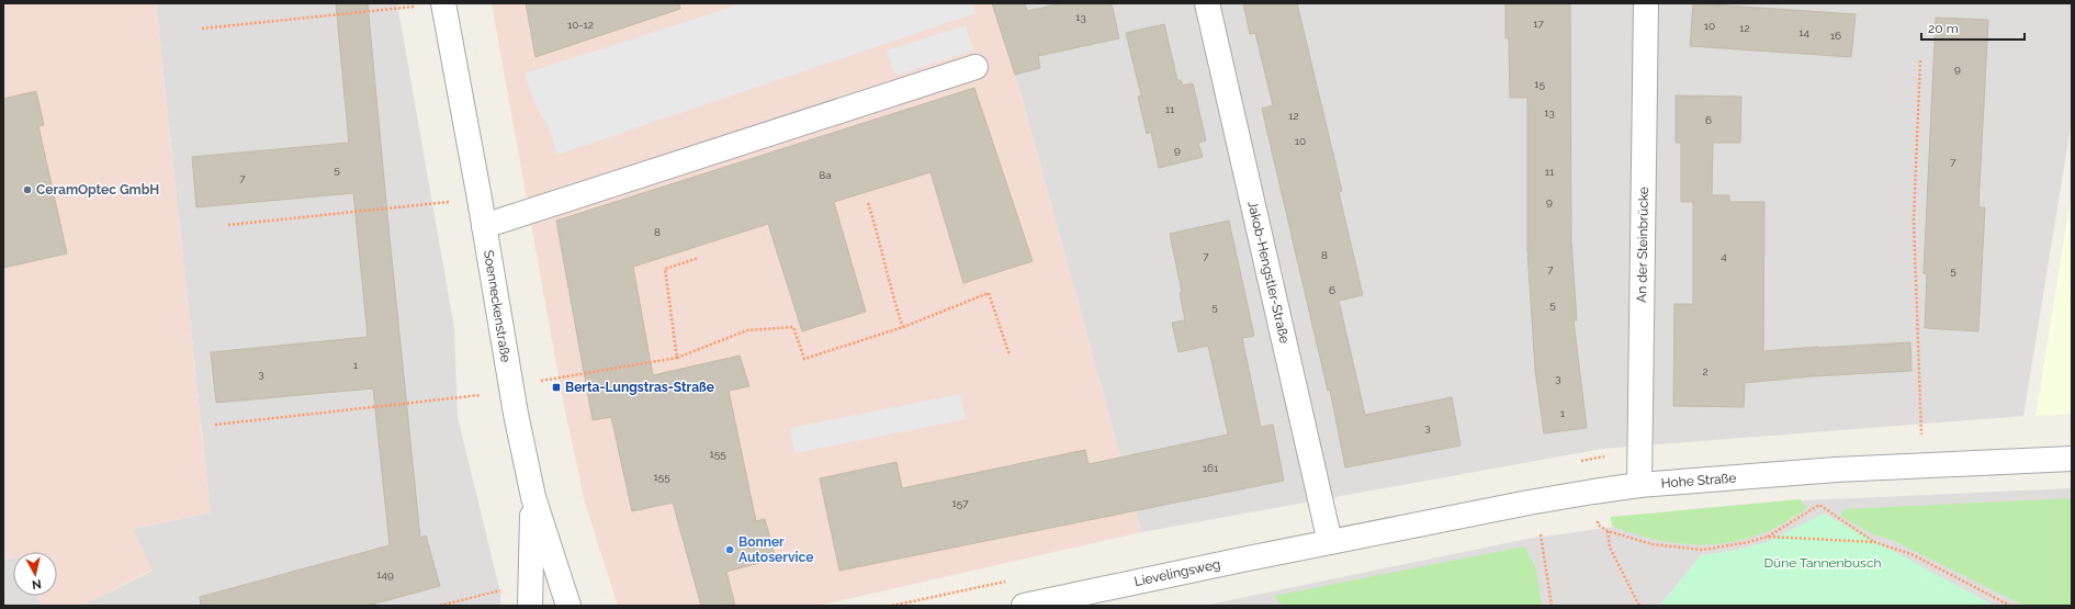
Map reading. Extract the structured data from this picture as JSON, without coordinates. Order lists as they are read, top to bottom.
{
  "streets": {
    "street": [
      "An der Steinbrücke",
      "Jakob-Hengstler-Straße",
      "Soenneckenstraße",
      "Hohe Straße",
      "Lievelingsweg"
    ]
  },
  "crossings": [
    ["An der Steinbrücke", "Hohe Straße"],
    ["Jakob-Hengstler-Straße", "Hohe Straße"],
    ["Jakob-Hengstler-Straße", "Lievelingsweg"],
    ["Hohe Straße", "Lievelingsweg"]
  ],
  "parks": ["Düne Tannenbusch"],
  "places": {
    "other": ["CeramOptec GmbH", "Bonner Autoservice"],
    "transit": ["Berta-Lungstras-Straße"]
  },
  "house_numbers": [
    "13",
    "17",
    "10-12",
    "10",
    "12",
    "14",
    "16",
    "9",
    "15",
    "11",
    "13",
    "12",
    "6",
    "10",
    "9",
    "7",
    "5",
    "11",
    "8a",
    "7",
    "9",
    "8",
    "8",
    "7",
    "4",
    "7",
    "5",
    "6",
    "5",
    "5",
    "1",
    "2",
    "3",
    "3",
    "1",
    "3",
    "155",
    "161",
    "155",
    "157",
    "149"
  ],
  "scale_bar": "20 m",
  "north": "bottom"
}
